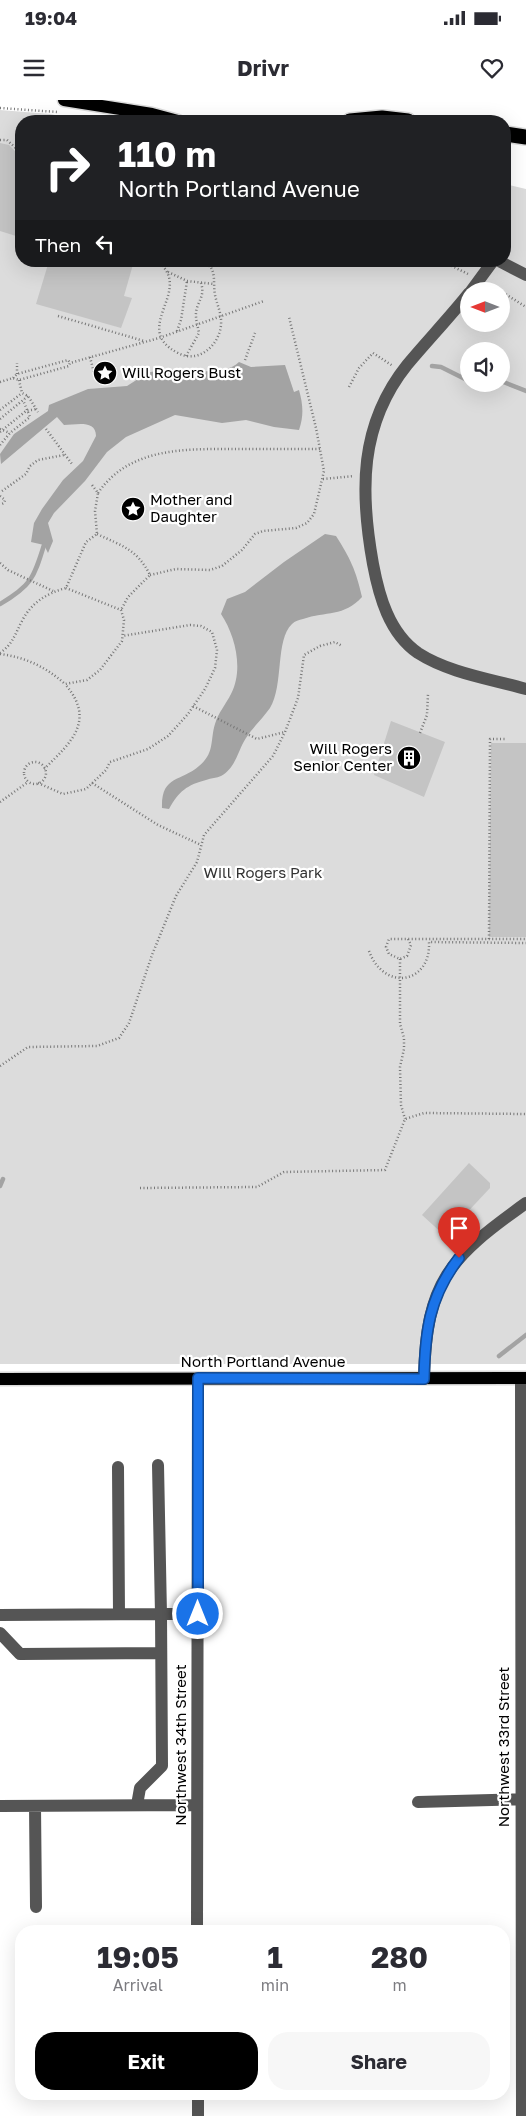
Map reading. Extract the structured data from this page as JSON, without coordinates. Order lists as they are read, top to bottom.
{
  "streets": {
    "main road": ["North Portland Avenue"],
    "street": ["Northwest 34th Street", "Northwest 33rd Street"]
  },
  "crossings": [
    ["North Portland Avenue", "Northwest 34th Street"],
    ["North Portland Avenue", "Northwest 33rd Street"]
  ],
  "parks": ["Will Rogers Park"],
  "places": {
    "place": ["Will Rogers Bust", "Mother and Daughter"],
    "building": ["Will Rogers Senior Center"]
  },
  "north": "left",
  "page": {
    "status": "19:04",
    "header": "Drivr",
    "turn": ["110 m", "North Portland Avenue"],
    "then": "Then",
    "eta": [
      "19:05",
      "Arrival",
      "1",
      "min",
      "280",
      "m"
    ],
    "buttons": ["Exit", "Share"]
  }
}
